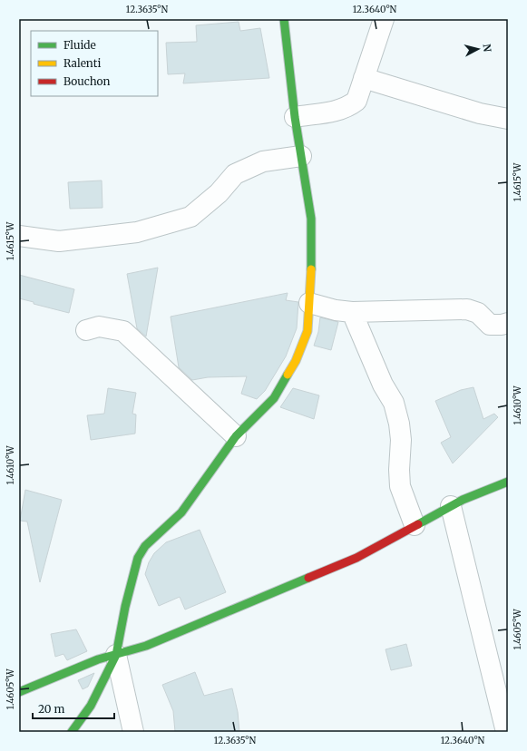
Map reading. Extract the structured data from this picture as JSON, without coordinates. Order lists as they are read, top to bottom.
{
  "legend": ["Fluide", "Ralenti", "Bouchon"],
  "scale_bar": "20 m",
  "north": "right",
  "coordinates": [
    "12.3635°N",
    "12.3640°N",
    "1.4615°W",
    "1.4610°W",
    "1.4605°W"
  ]
}
